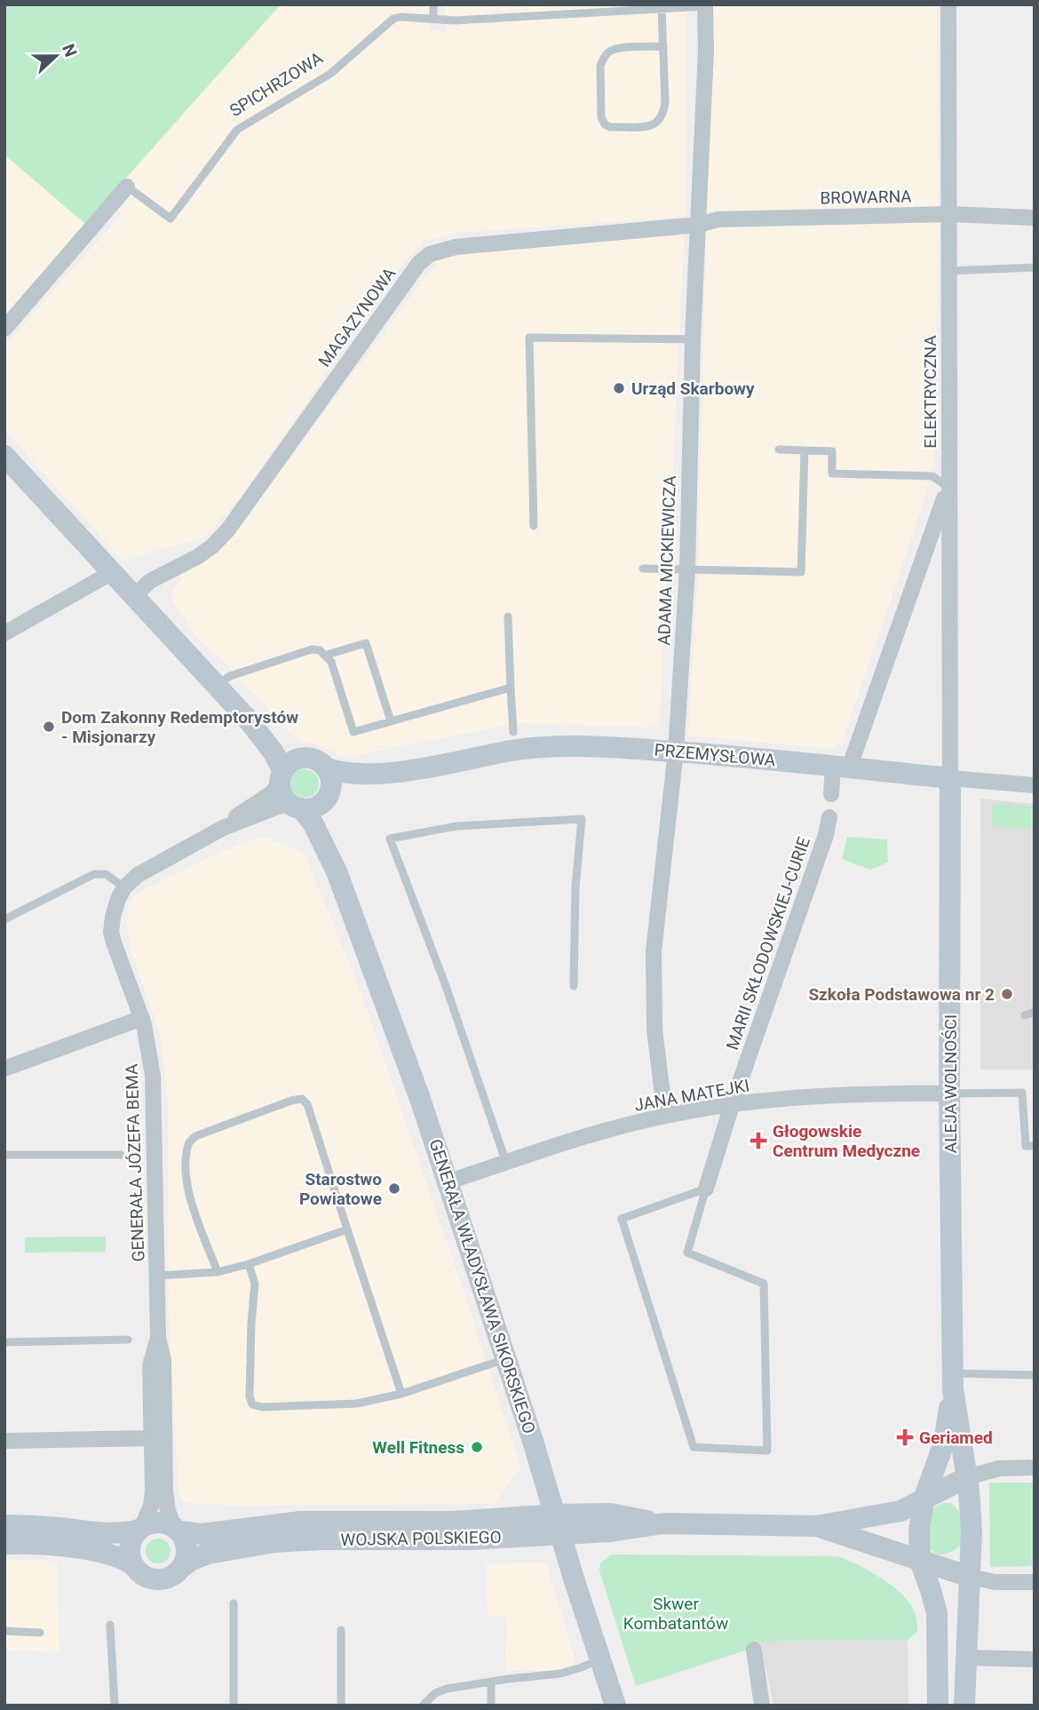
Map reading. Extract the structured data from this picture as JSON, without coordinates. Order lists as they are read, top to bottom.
{
  "streets": {
    "street": [
      "SPICHRZOWA",
      "BROWARNA",
      "MAGAZYNOWA",
      "ELEKTRYCZNA",
      "ADAMA MICKIEWICZA",
      "PRZEMYSŁOWA",
      "MARII SKŁODOWSKIEJ-CURIE",
      "ALEJA WOLNOŚCI",
      "JANA MATEJKI",
      "GENERAŁA JÓZEFA BEMA",
      "GENERAŁA WŁADYSŁAWA SIKORSKIEGO",
      "WOJSKA POLSKIEGO"
    ]
  },
  "crossings": [
    ["SPICHRZOWA", "ADAMA MICKIEWICZA"],
    ["BROWARNA", "MAGAZYNOWA"],
    ["BROWARNA", "ELEKTRYCZNA"],
    ["BROWARNA", "ADAMA MICKIEWICZA"],
    ["MAGAZYNOWA", "ADAMA MICKIEWICZA"],
    ["ELEKTRYCZNA", "PRZEMYSŁOWA"],
    ["ELEKTRYCZNA", "ALEJA WOLNOŚCI"],
    ["ADAMA MICKIEWICZA", "PRZEMYSŁOWA"],
    ["ADAMA MICKIEWICZA", "JANA MATEJKI"],
    ["PRZEMYSŁOWA", "ALEJA WOLNOŚCI"],
    ["PRZEMYSŁOWA", "GENERAŁA WŁADYSŁAWA SIKORSKIEGO"],
    ["MARII SKŁODOWSKIEJ-CURIE", "JANA MATEJKI"],
    ["ALEJA WOLNOŚCI", "JANA MATEJKI"],
    ["ALEJA WOLNOŚCI", "WOJSKA POLSKIEGO"],
    ["JANA MATEJKI", "GENERAŁA WŁADYSŁAWA SIKORSKIEGO"],
    ["GENERAŁA JÓZEFA BEMA", "WOJSKA POLSKIEGO"],
    ["GENERAŁA WŁADYSŁAWA SIKORSKIEGO", "WOJSKA POLSKIEGO"]
  ],
  "parks": ["Skwer Kombatantów"],
  "places": {
    "other": [
      "Urząd Skarbowy",
      "Dom Zakonny Redemptorystów - Misjonarzy",
      "Szkoła Podstawowa nr 2",
      "Starostwo Powiatowe",
      "Well Fitness"
    ],
    "health": ["Głogowskie Centrum Medyczne", "Geriamed"]
  },
  "north": "right"
}
